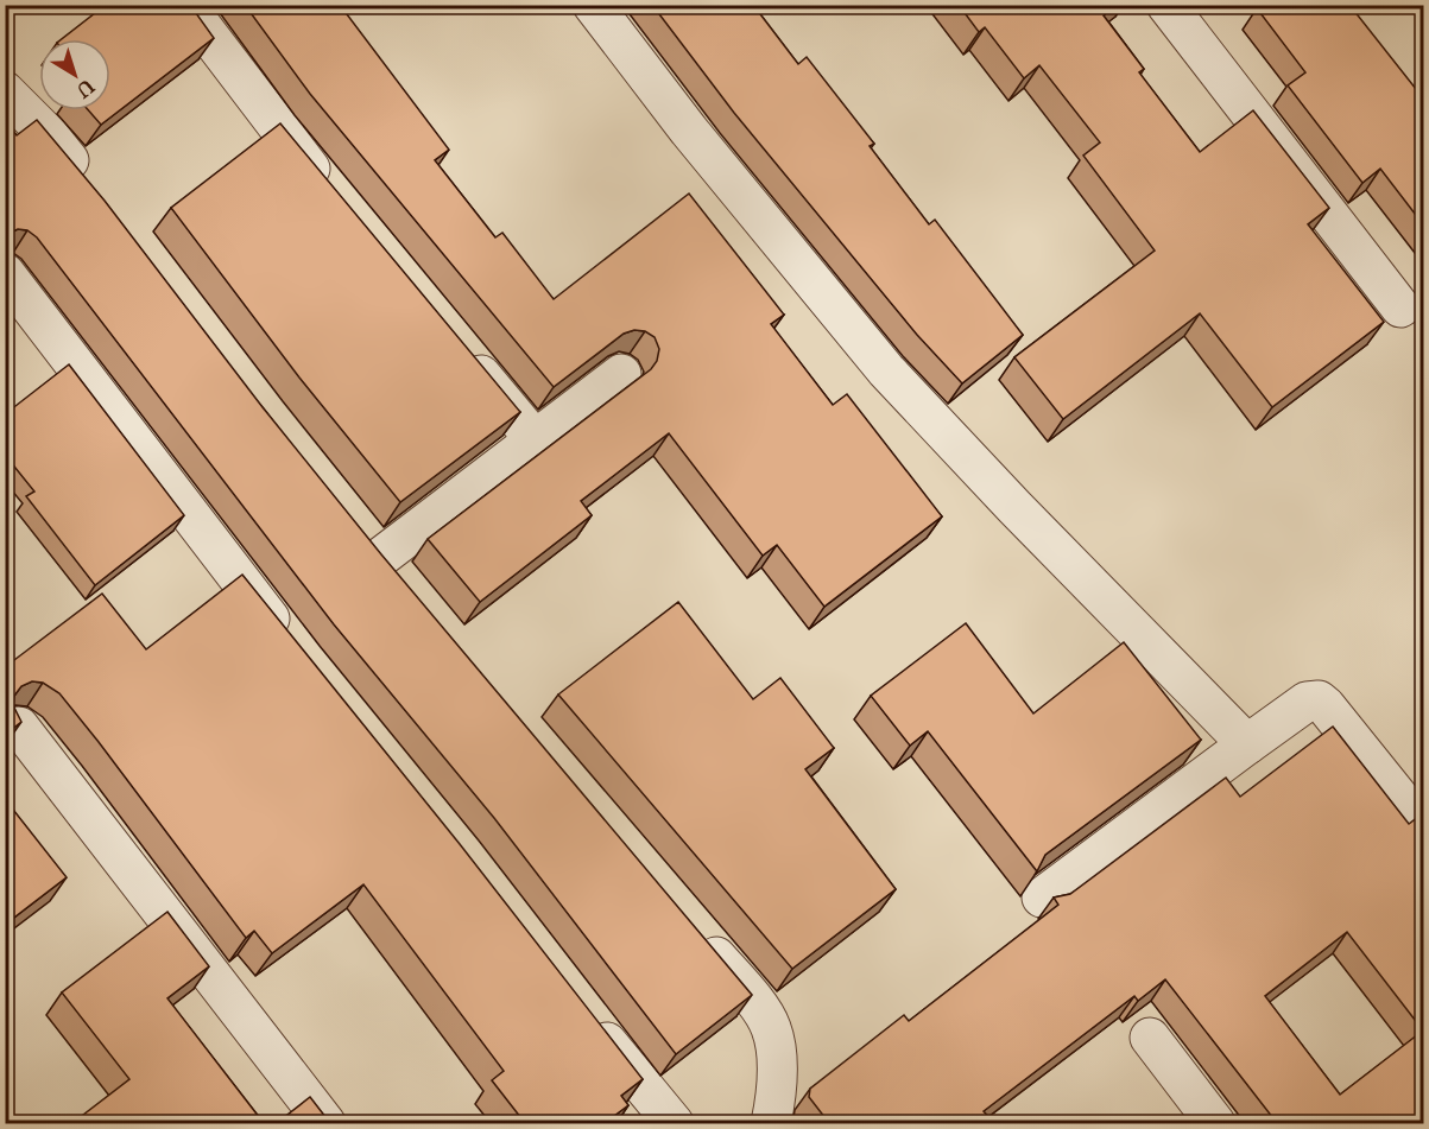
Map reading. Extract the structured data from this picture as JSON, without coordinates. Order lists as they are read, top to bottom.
{
  "north": "bottom right"
}
